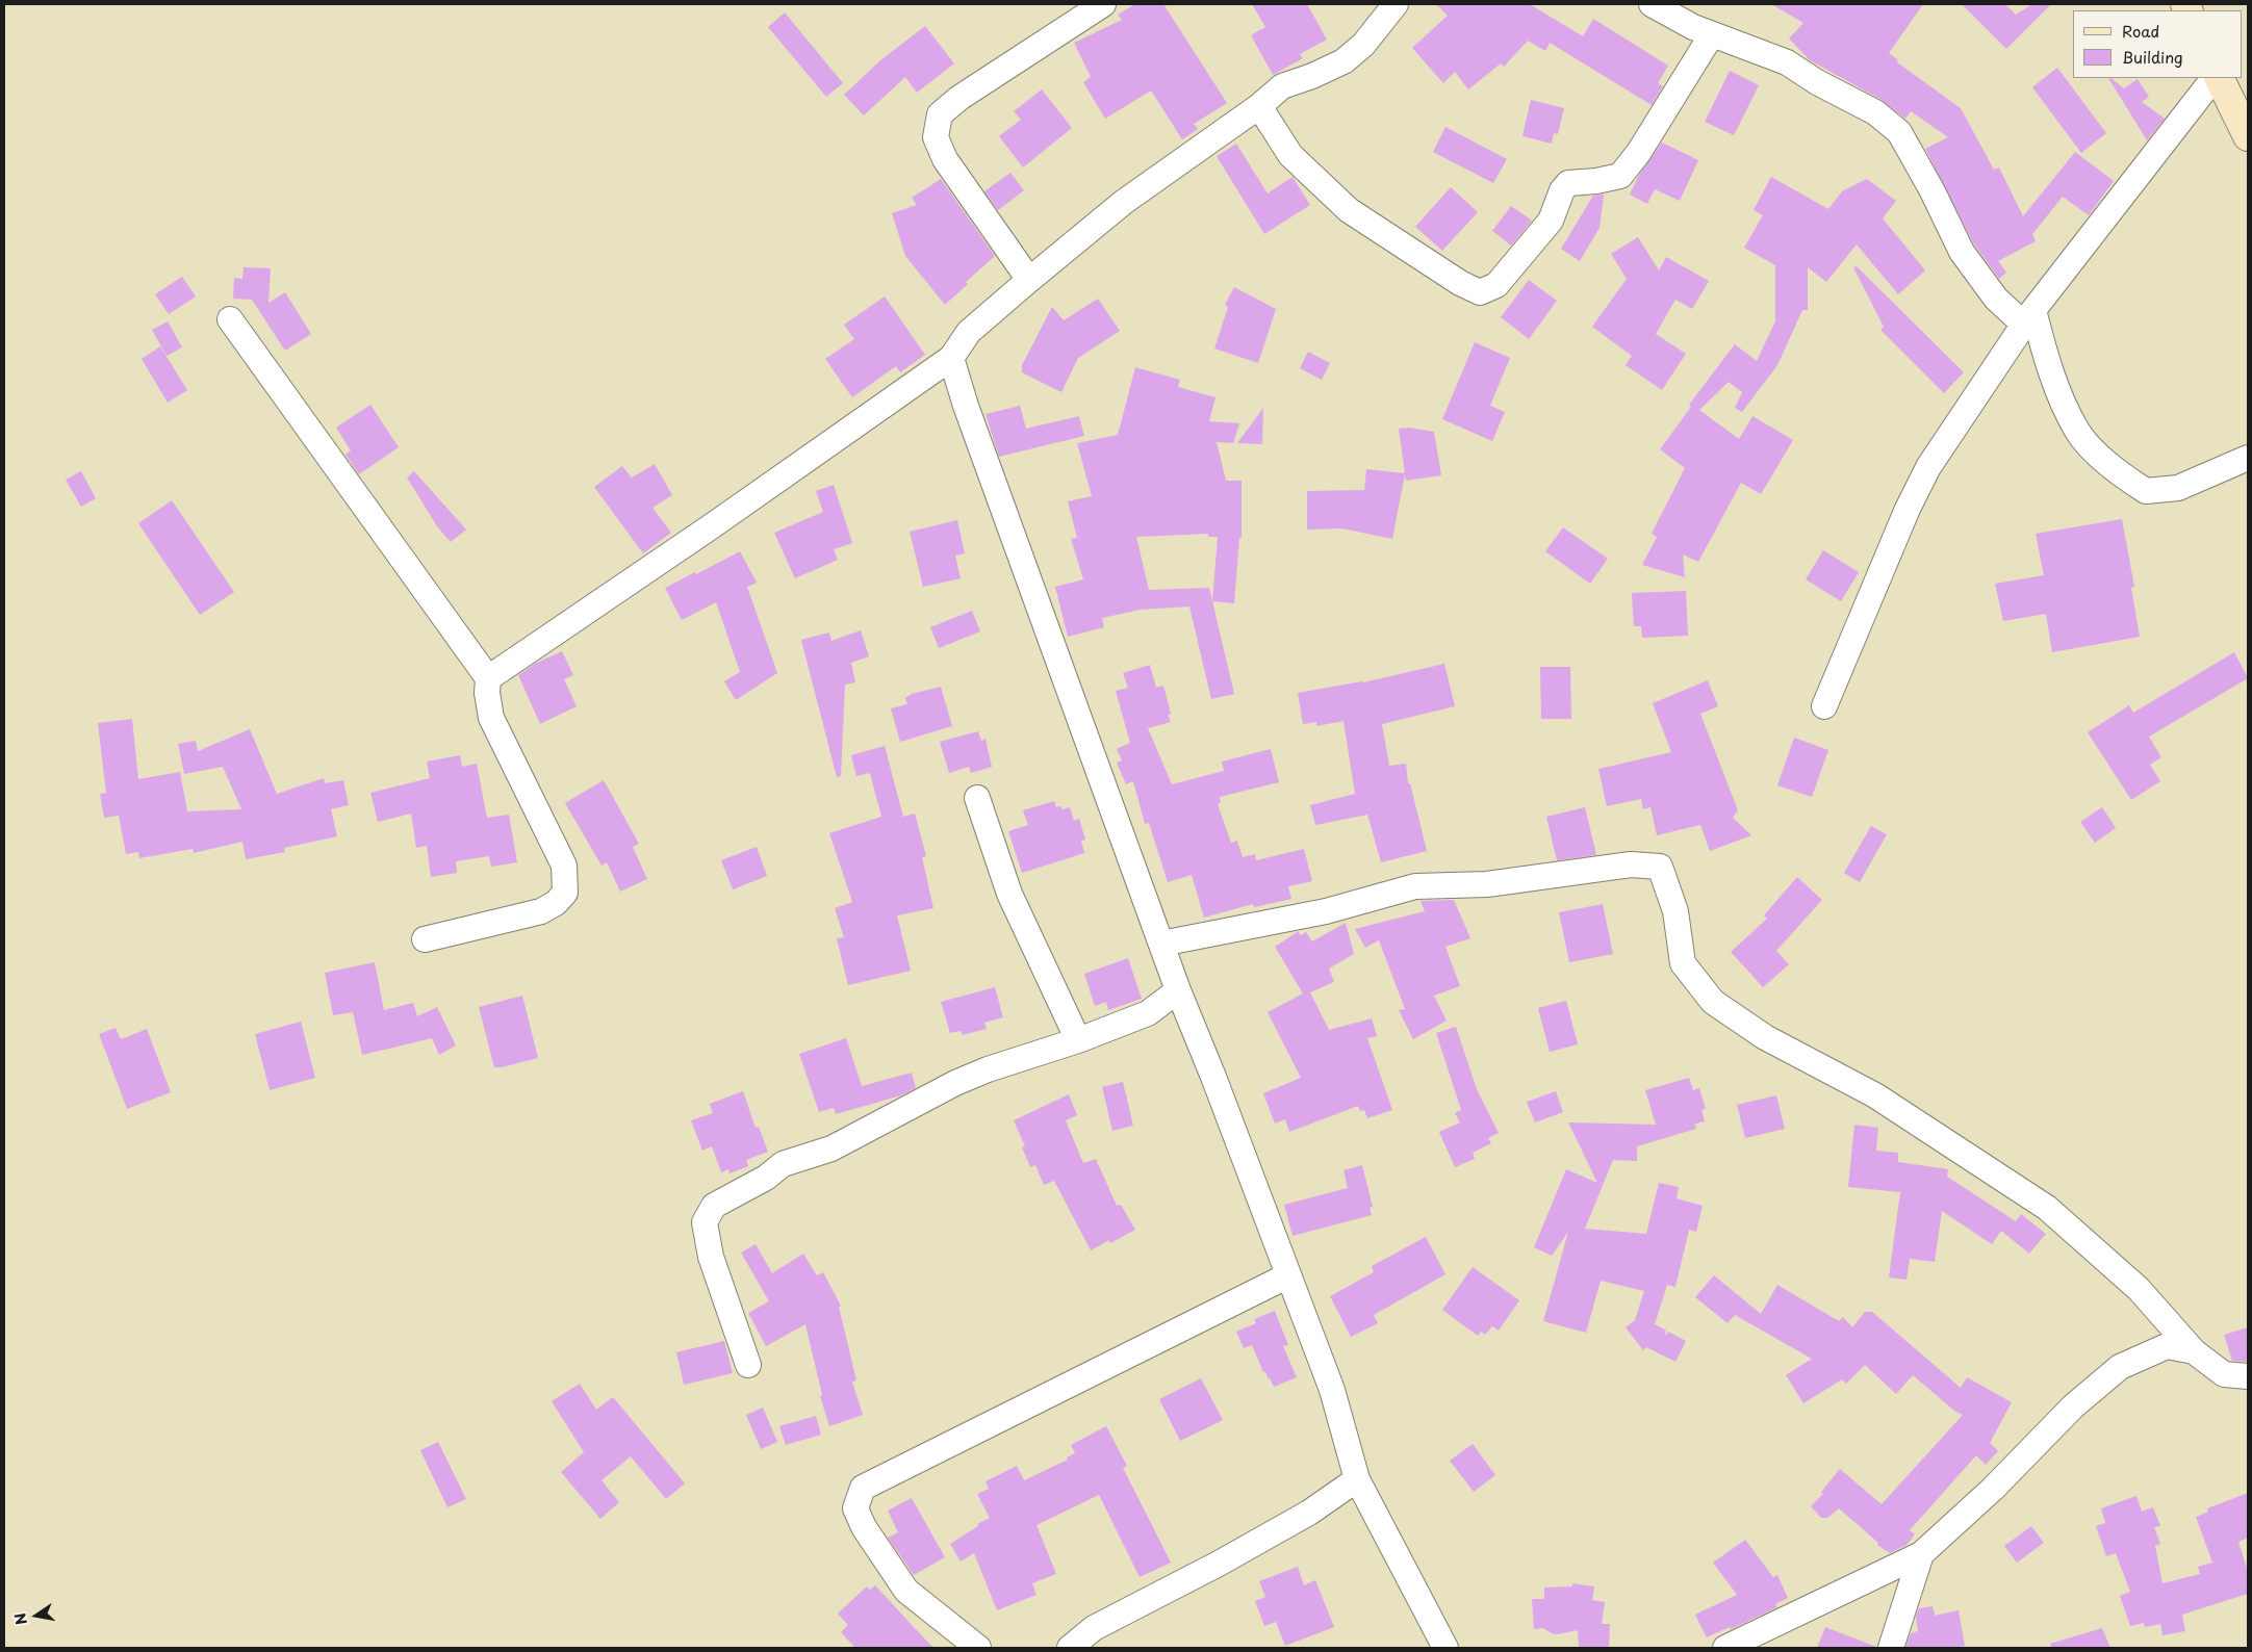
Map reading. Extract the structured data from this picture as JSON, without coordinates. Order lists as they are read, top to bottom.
{
  "legend": ["Road", "Building"],
  "north": "left"
}
